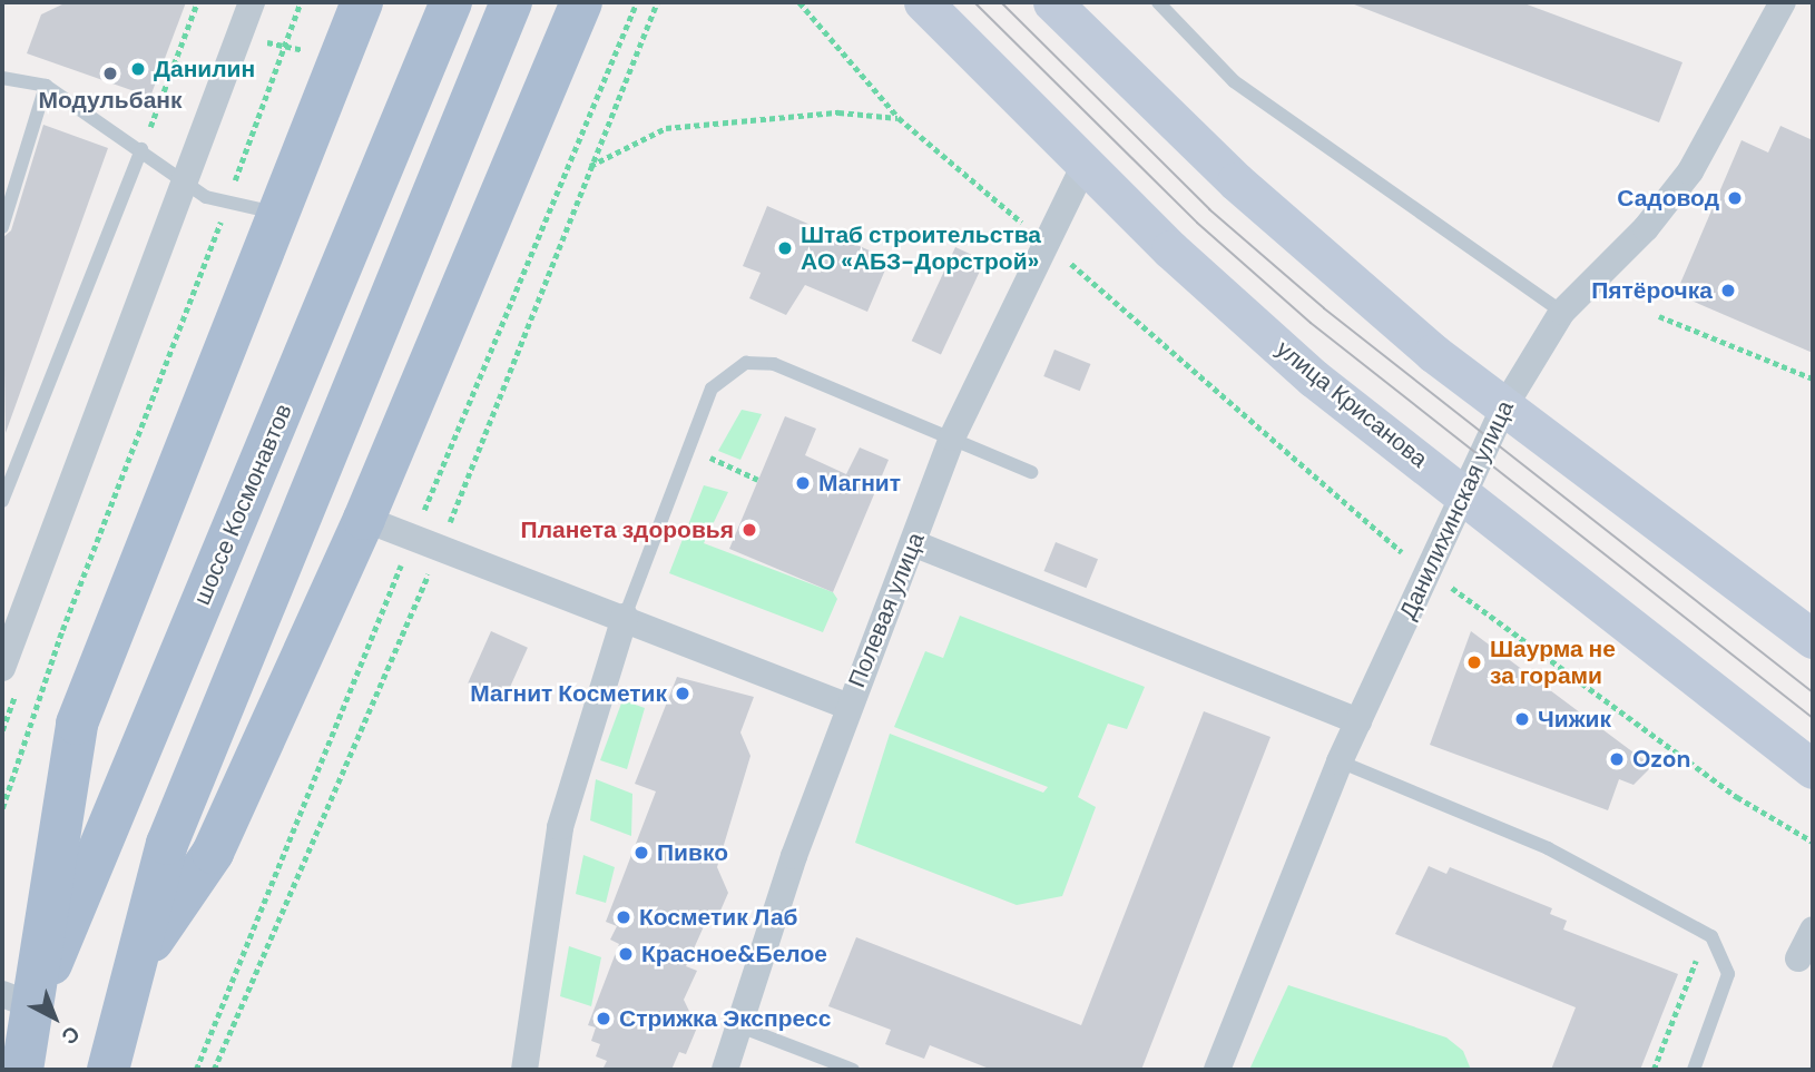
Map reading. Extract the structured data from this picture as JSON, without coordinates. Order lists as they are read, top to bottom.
{
  "streets": {
    "main road": ["улица Крисанова", "шоссе Космонавтов"],
    "street": ["Данилихинская улица", "Полевая улица"]
  },
  "crossings": [
    ["улица Крисанова", "Данилихинская улица"],
    ["улица Крисанова", "Полевая улица"]
  ],
  "places": [
    "Данилин",
    "Модульбанк",
    "Садовод",
    "Штаб строительства АО «АБЗ-Дорстрой»",
    "Пятёрочка",
    "Магнит",
    "Планета здоровья",
    "Шаурма не за горами",
    "Магнит Косметик",
    "Чижик",
    "Ozon",
    "Пивко",
    "Косметик Лаб",
    "Красное&Белое",
    "Стрижка Экспресс"
  ],
  "north": "bottom right"
}
